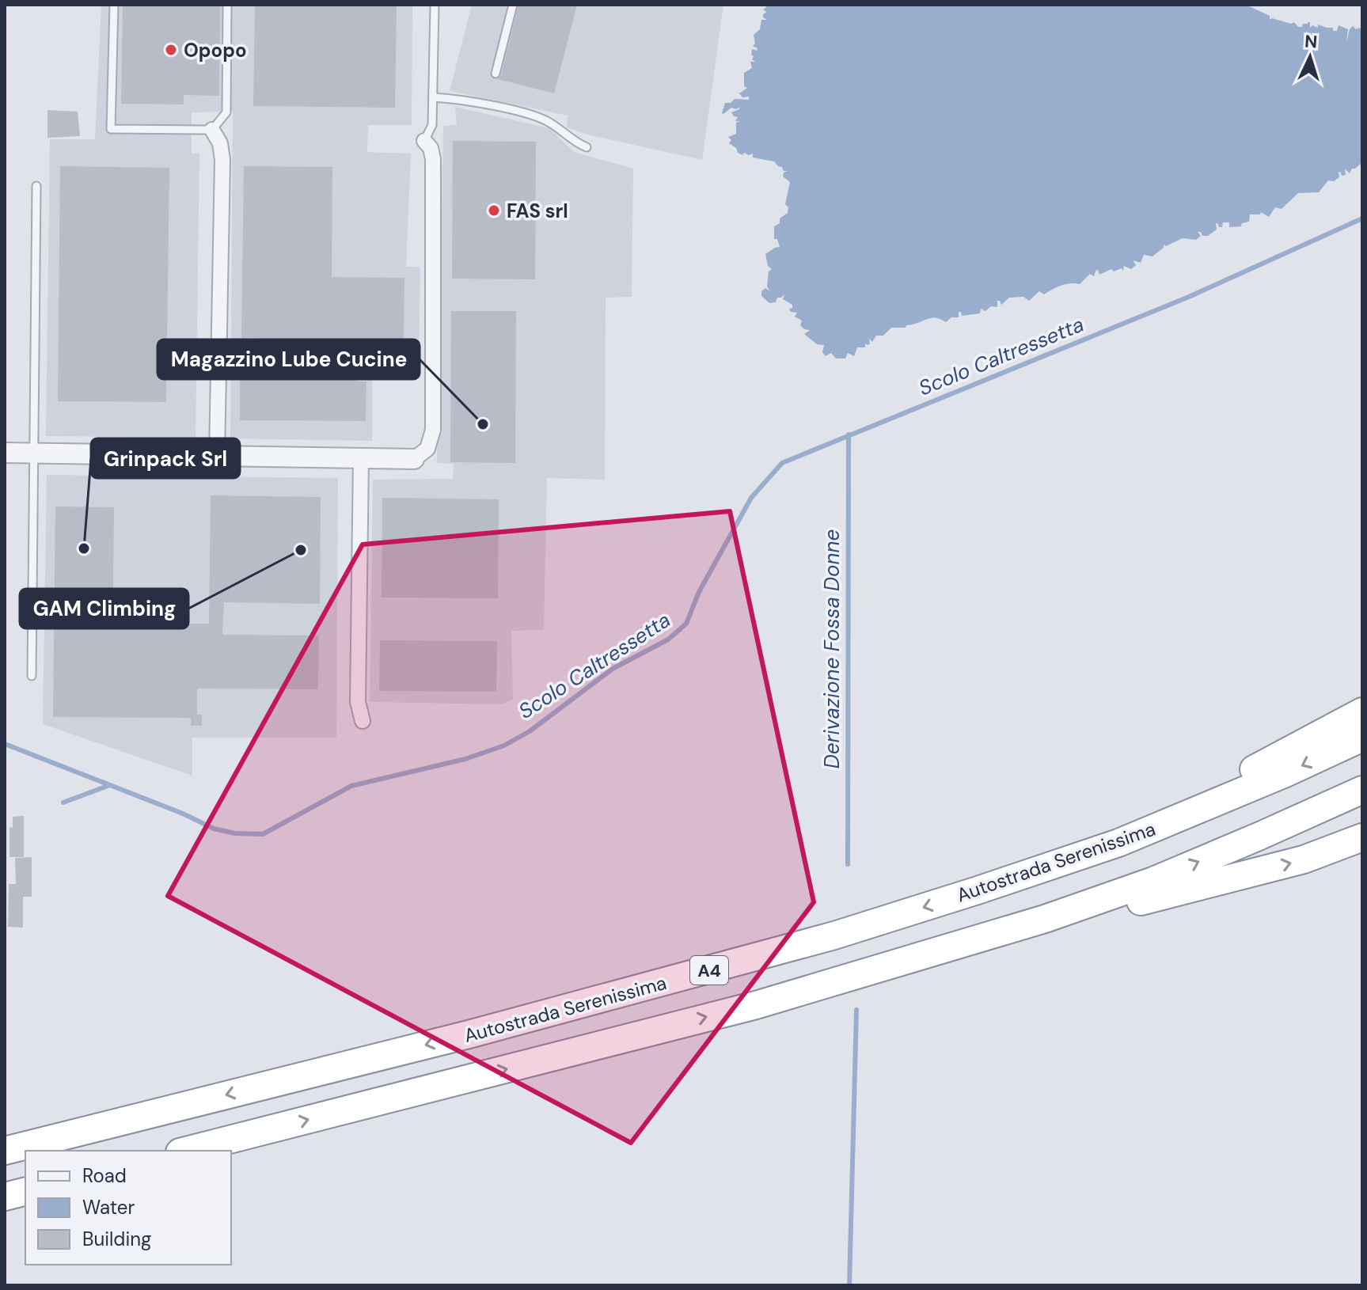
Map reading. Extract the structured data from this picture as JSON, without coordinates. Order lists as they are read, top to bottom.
{
  "streets": {
    "highway": ["Autostrada Serenissima", "A4"]
  },
  "water": ["Scolo Caltressetta", "Derivazione Fossa Donne"],
  "places": [
    "Opopo",
    "FAS srl",
    "Magazzino Lube Cucine",
    "Grinpack Srl",
    "GAM Climbing"
  ],
  "legend": ["Road", "Water", "Building"],
  "north": "top"
}
